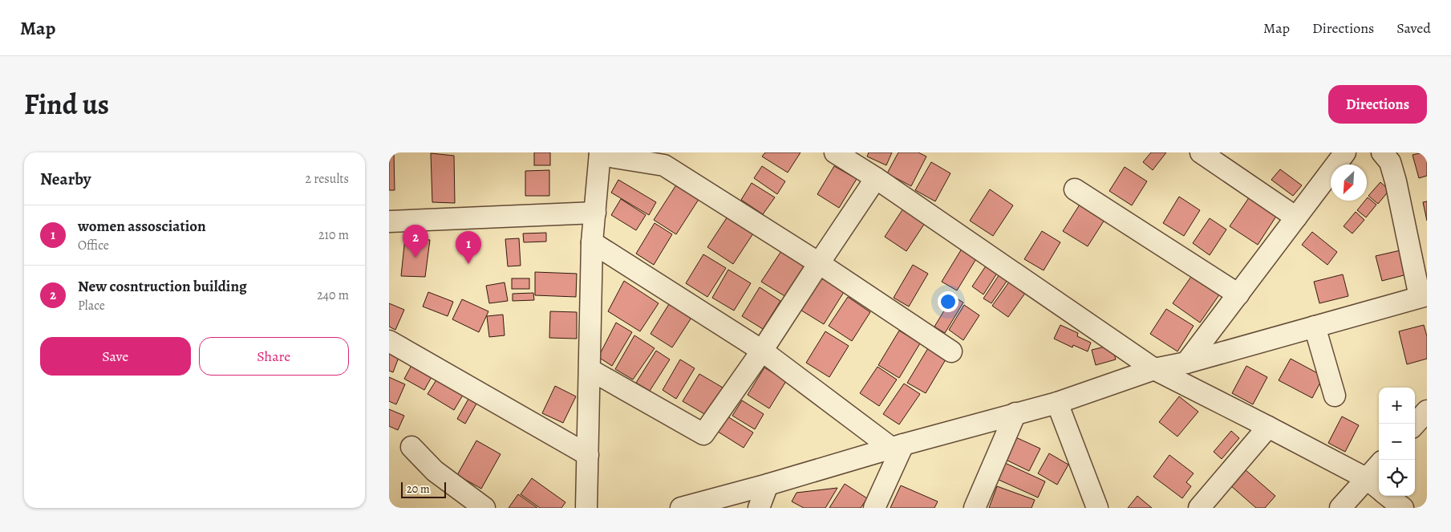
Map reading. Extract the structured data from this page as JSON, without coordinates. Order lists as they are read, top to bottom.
{
  "scale_bar": "20 m",
  "north": "bottom left",
  "page": {
    "header": "Map",
    "nav": ["Map", "Directions", "Saved"],
    "title": "Find us",
    "buttons": [
      "Directions",
      ["Save", "Share"]
    ],
    "heading": ["Nearby", "2 results"],
    "list": [
      {
        "mark": "1",
        "name": "women assosciation",
        "note": "Office",
        "value": "210 m"
      },
      {
        "mark": "2",
        "name": "New cosntruction building",
        "note": "Place",
        "value": "240 m"
      }
    ],
    "pins": ["2", "1"],
    "map_buttons": ["+", "−"],
    "scale": "20 m"
  }
}
